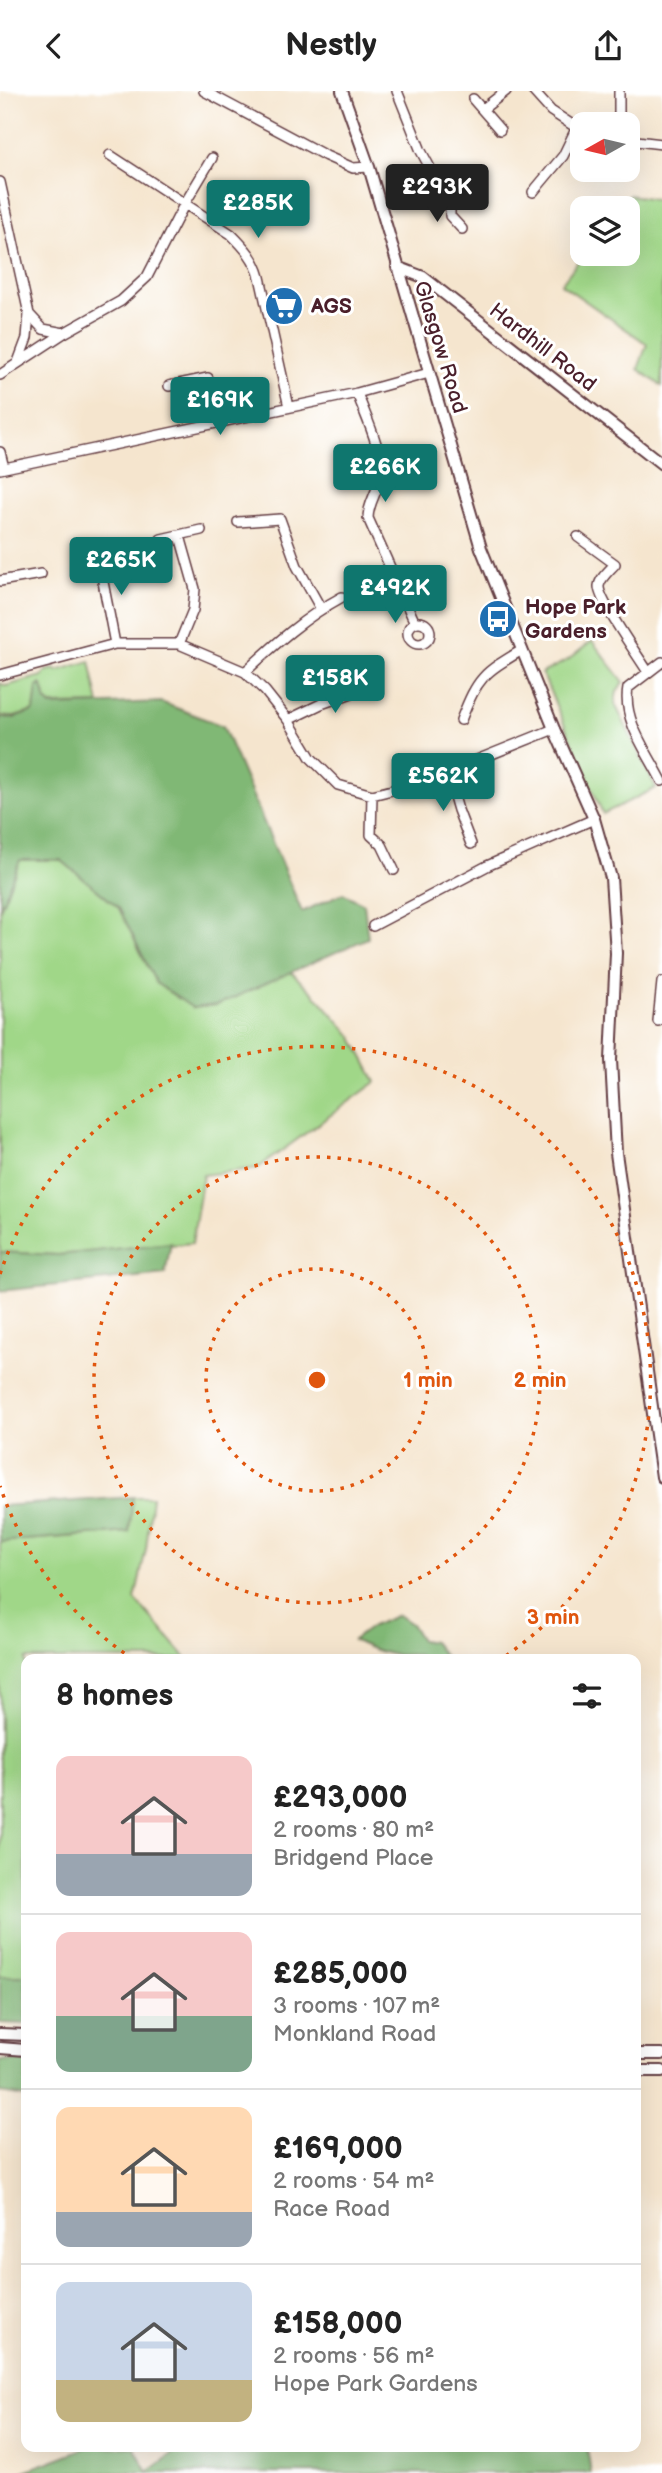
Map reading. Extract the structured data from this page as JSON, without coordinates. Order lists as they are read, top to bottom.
{
  "streets": {
    "main road": ["Glasgow Road", "Hardhill Road"]
  },
  "crossings": [
    ["Glasgow Road", "Hardhill Road"]
  ],
  "places": {
    "supermarket": ["AGS"],
    "bus stop": ["Hope Park Gardens"]
  },
  "north": "left",
  "page": {
    "header": "Nestly",
    "price": [
      "£293K",
      "£285K",
      "£169K",
      "£266K",
      "£265K",
      "£492K",
      "£158K",
      "£562K"
    ],
    "heading": "8 homes",
    "list": [
      {
        "name": "£293,000",
        "note": "2 rooms · 80 m² · Bridgend Place"
      },
      {
        "name": "£285,000",
        "note": "3 rooms · 107 m² · Monkland Road"
      },
      {
        "name": "£169,000",
        "note": "2 rooms · 54 m² · Race Road"
      },
      {
        "name": "£158,000",
        "note": "2 rooms · 56 m² · Hope Park Gardens"
      }
    ]
  },
  "rings": ["1 min", "2 min", "3 min"]
}
